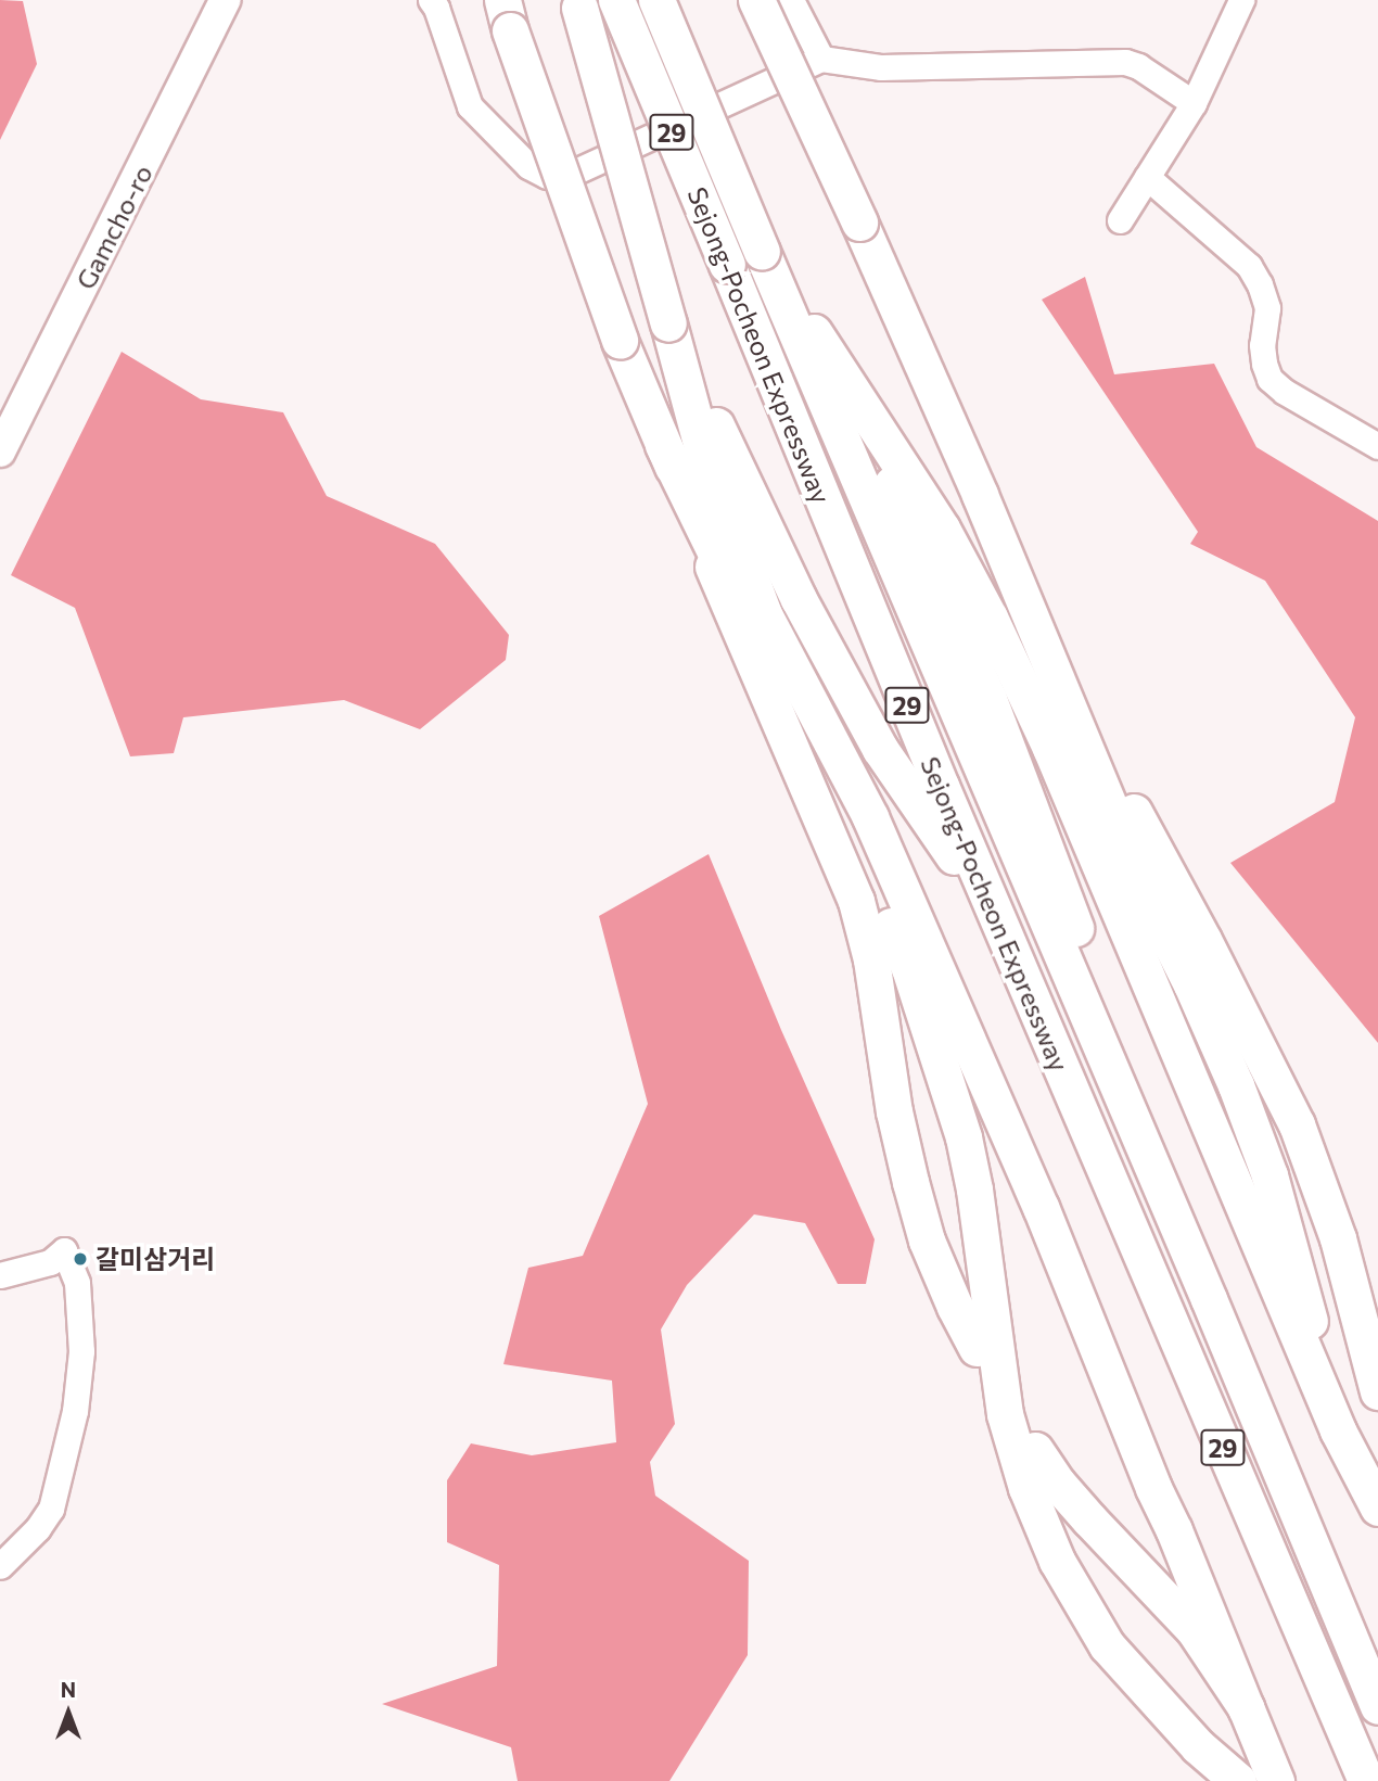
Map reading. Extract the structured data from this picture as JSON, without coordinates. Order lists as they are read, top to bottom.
{
  "streets": {
    "highway": ["29", "Sejong-Pocheon Expressway"],
    "main road": ["Gamcho-ro"]
  },
  "places": ["갈미삼거리"],
  "north": "top"
}
